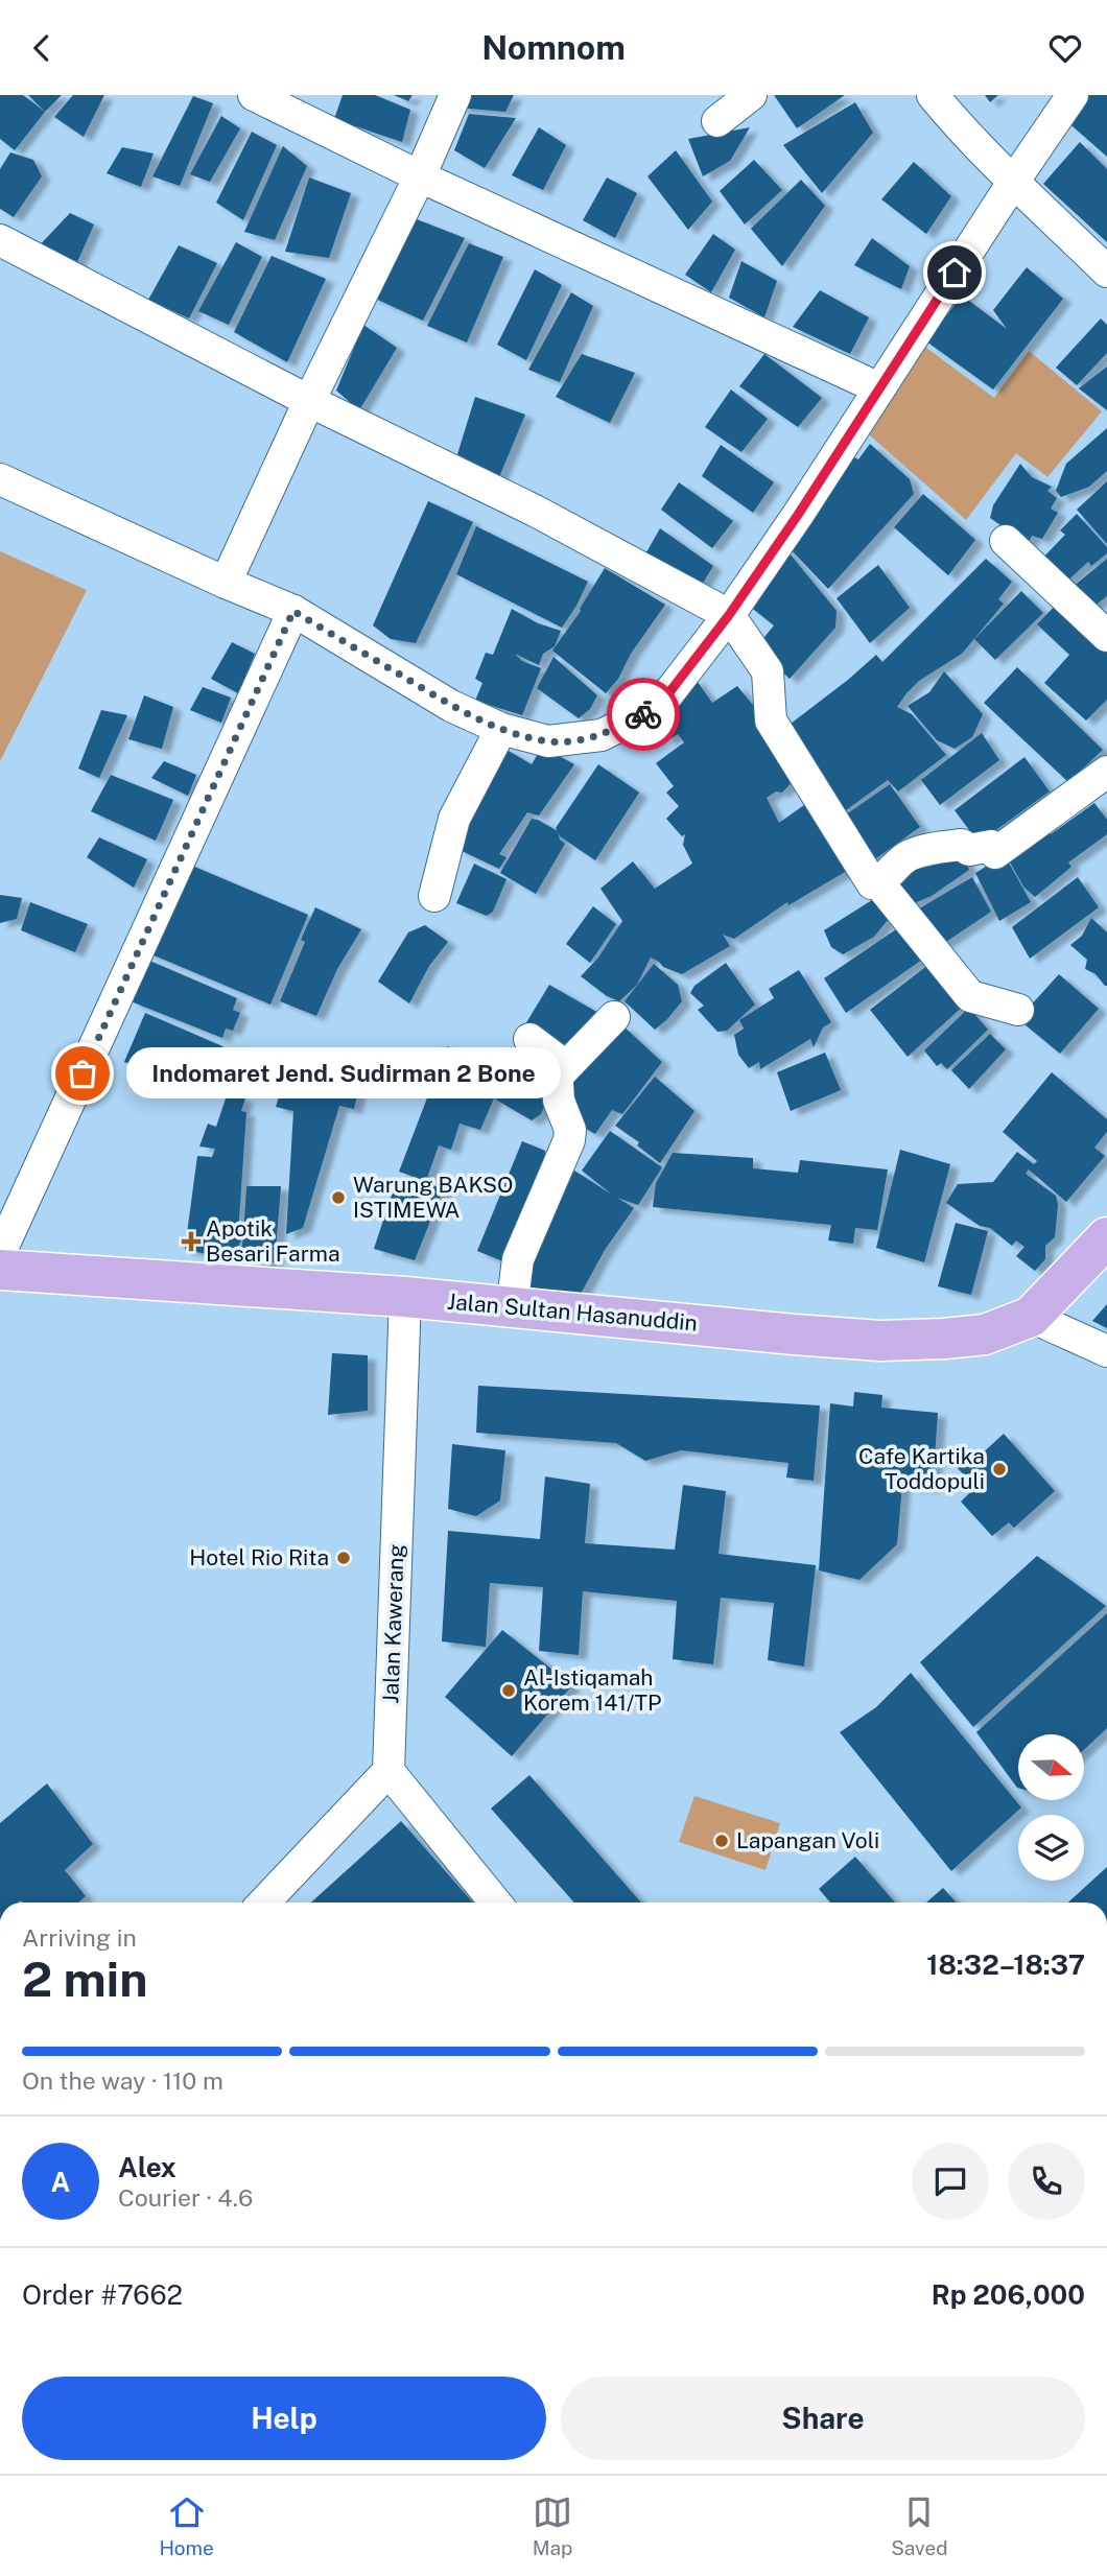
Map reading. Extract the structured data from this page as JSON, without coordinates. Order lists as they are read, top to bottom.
{
  "streets": {
    "main road": ["Jalan Sultan Hasanuddin"],
    "street": ["Jalan Kawerang"]
  },
  "crossings": [
    ["Jalan Sultan Hasanuddin", "Jalan Kawerang"]
  ],
  "places": {
    "other": [
      "Indomaret Jend. Sudirman 2 Bone",
      "Warung BAKSO ISTIMEWA",
      "Cafe Kartika Toddopuli",
      "Hotel Rio Rita",
      "Al-Istiqamah Korem 141/TP",
      "Lapangan Voli"
    ],
    "health": ["Apotik Besari Farma"]
  },
  "north": "right",
  "page": {
    "header": "Nomnom",
    "bubble": "Indomaret Jend. Sudirman 2 Bone",
    "heading": ["2 min", "Arriving in", "18:32–18:37"],
    "panel": [
      "Alex",
      "Courier · 4.6",
      "Order #7662",
      "Rp 206,000"
    ],
    "bar": "On the way · 110 m",
    "round": "A",
    "buttons": ["Help", "Share"],
    "tabs": ["Home", "Map", "Saved"]
  }
}
